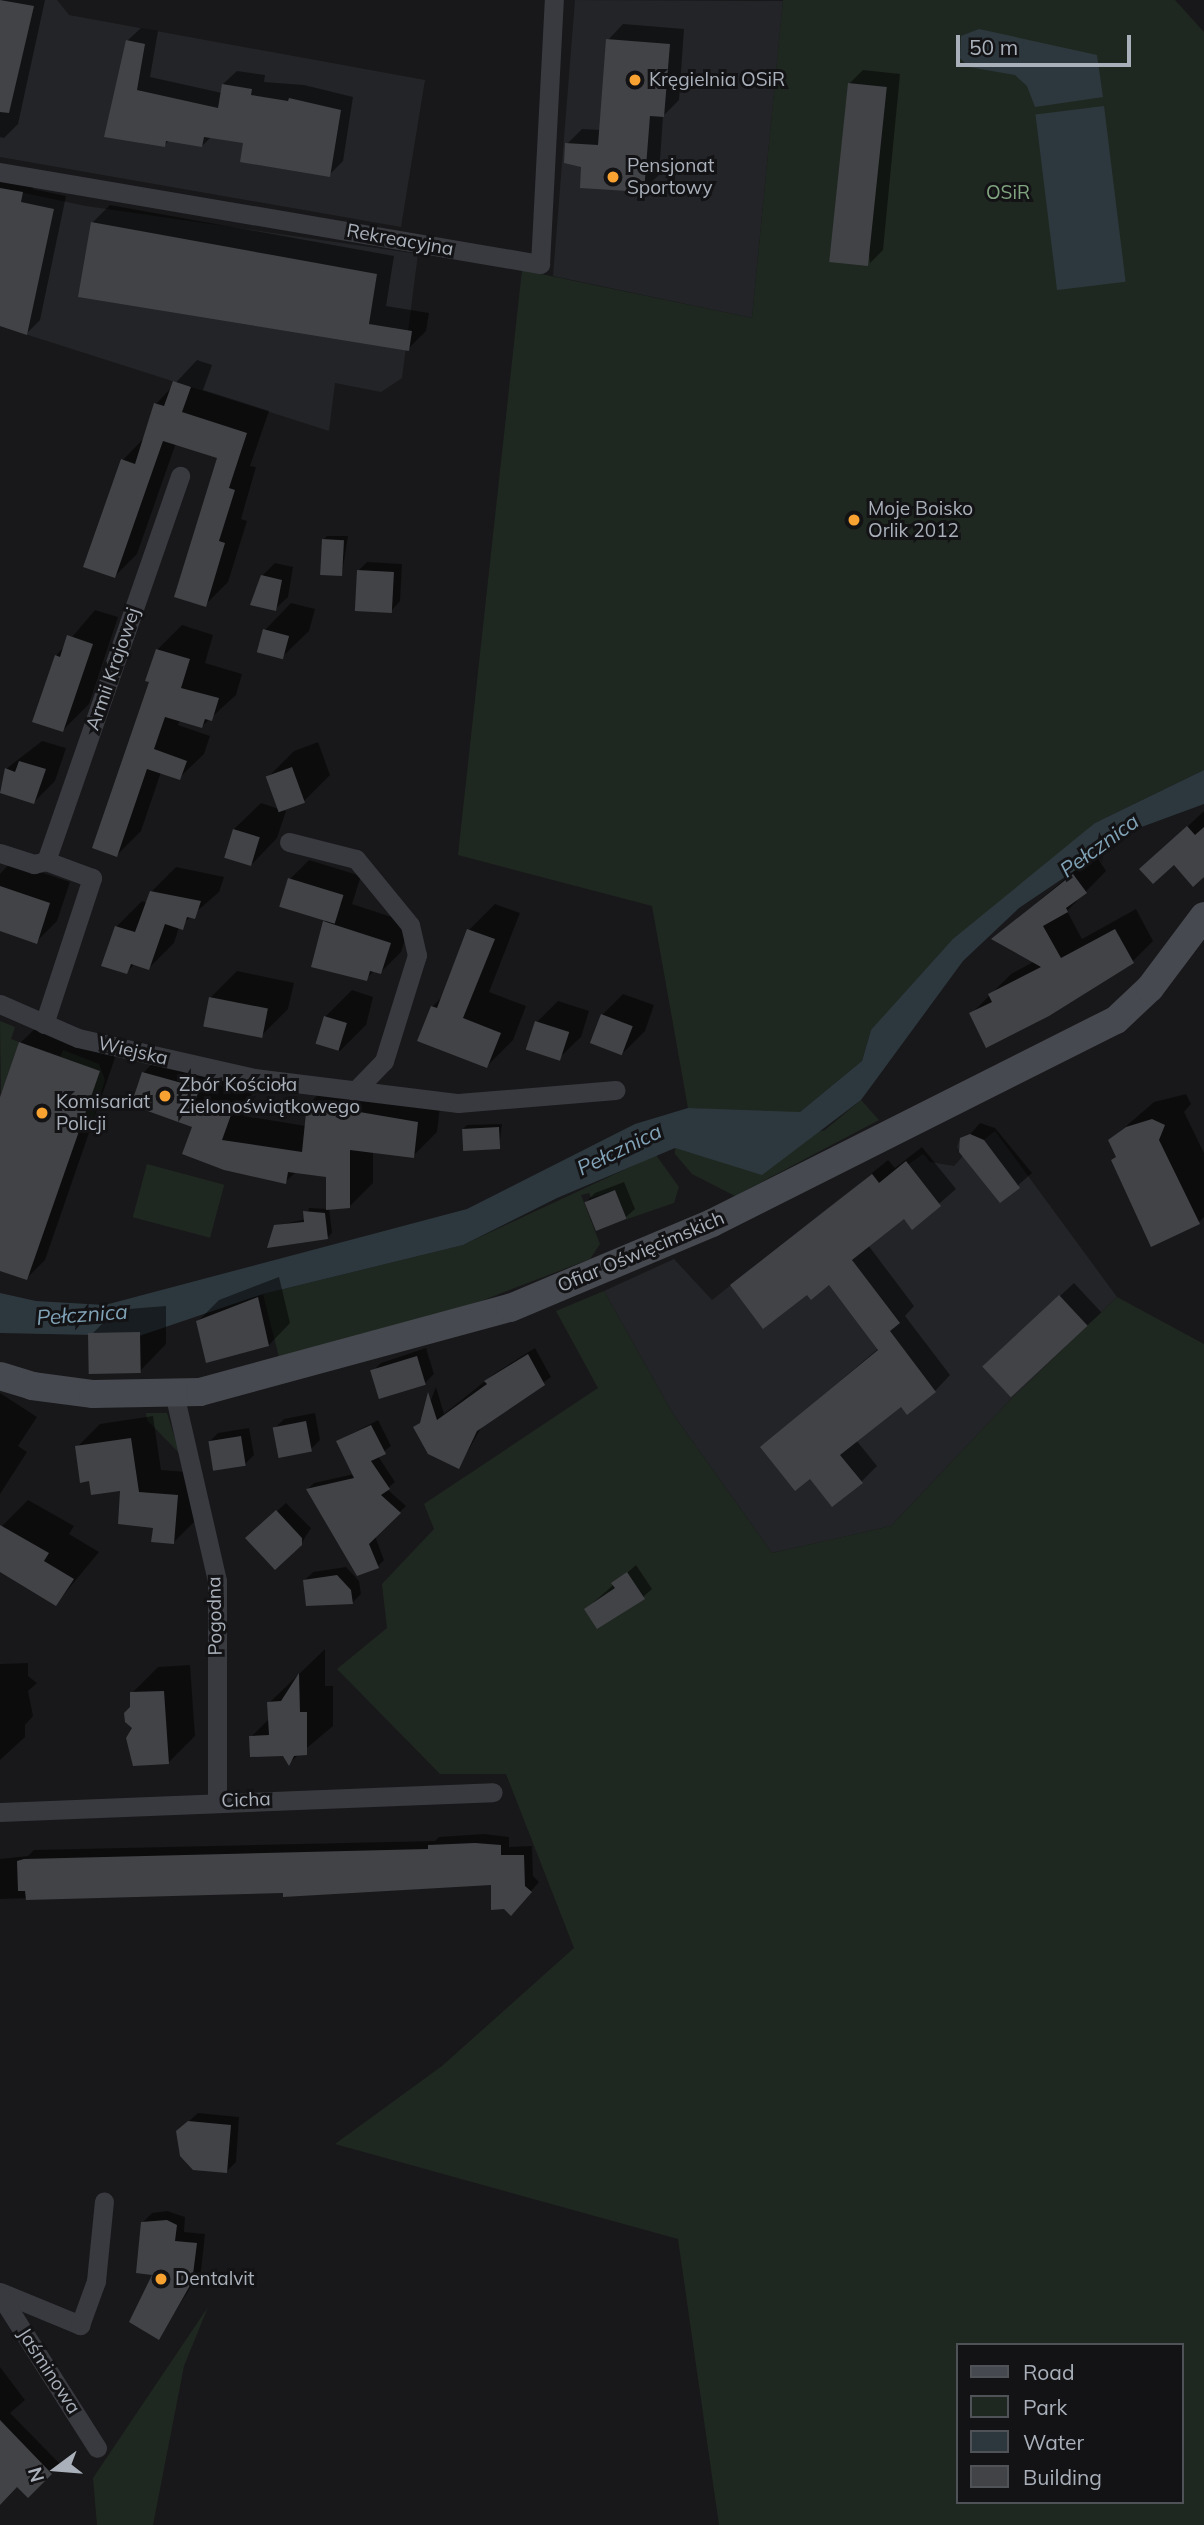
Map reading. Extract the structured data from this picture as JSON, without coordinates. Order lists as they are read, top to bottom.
{
  "streets": {
    "street": [
      "Rekreacyjna",
      "Armii Krajowej",
      "Wiejska",
      "Ofiar Oświęcimskich",
      "Pogodna",
      "Cicha",
      "Jaśminowa"
    ]
  },
  "crossings": [
    ["Ofiar Oświęcimskich", "Pogodna"],
    ["Pogodna", "Cicha"]
  ],
  "water": ["Pełcznica"],
  "parks": ["OSiR"],
  "places": [
    "Kręgielnia OSiR",
    "Pensjonat Sportowy",
    "Moje Boisko Orlik 2012",
    "Zbór Kościoła Zielonoświątkowego",
    "Komisariat Policji",
    "Dentalvit"
  ],
  "legend": [
    "Road",
    "Park",
    "Water",
    "Building"
  ],
  "scale_bar": "50 m",
  "north": "left"
}
